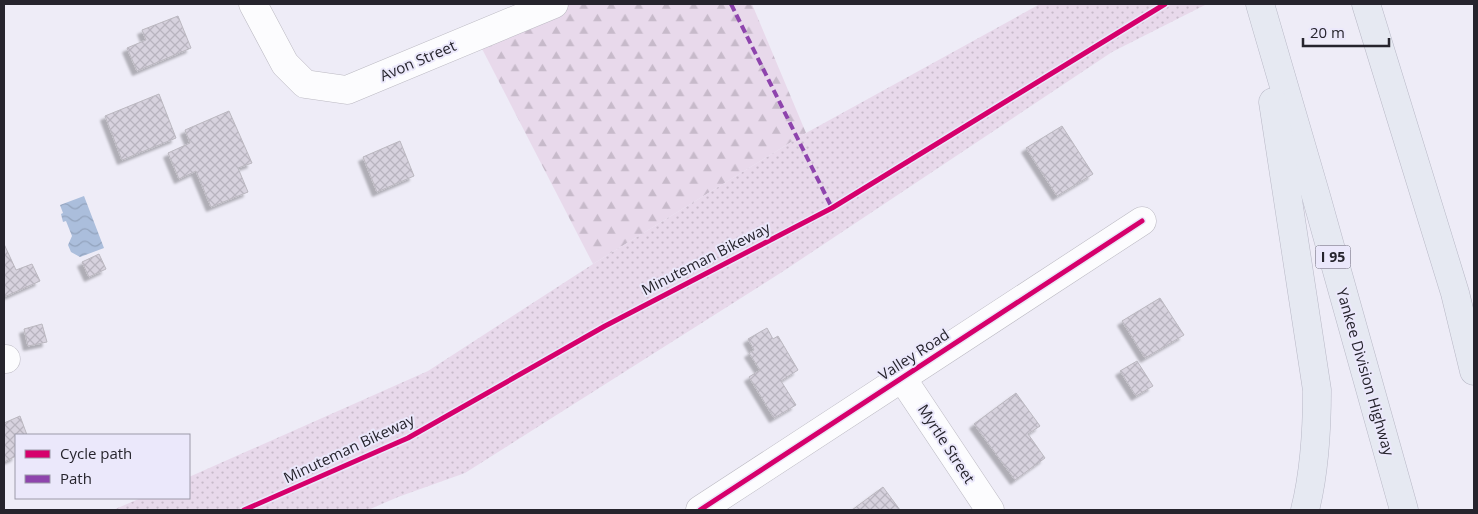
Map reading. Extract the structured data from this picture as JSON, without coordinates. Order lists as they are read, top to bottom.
{
  "streets": {
    "highway": ["I 95", "Yankee Division Highway"],
    "street": ["Avon Street", "Valley Road", "Myrtle Street"],
    "cycle path": ["Minuteman Bikeway"]
  },
  "crossings": [
    ["Valley Road", "Myrtle Street"]
  ],
  "legend": ["Cycle path", "Path"],
  "scale_bar": "20 m"
}
